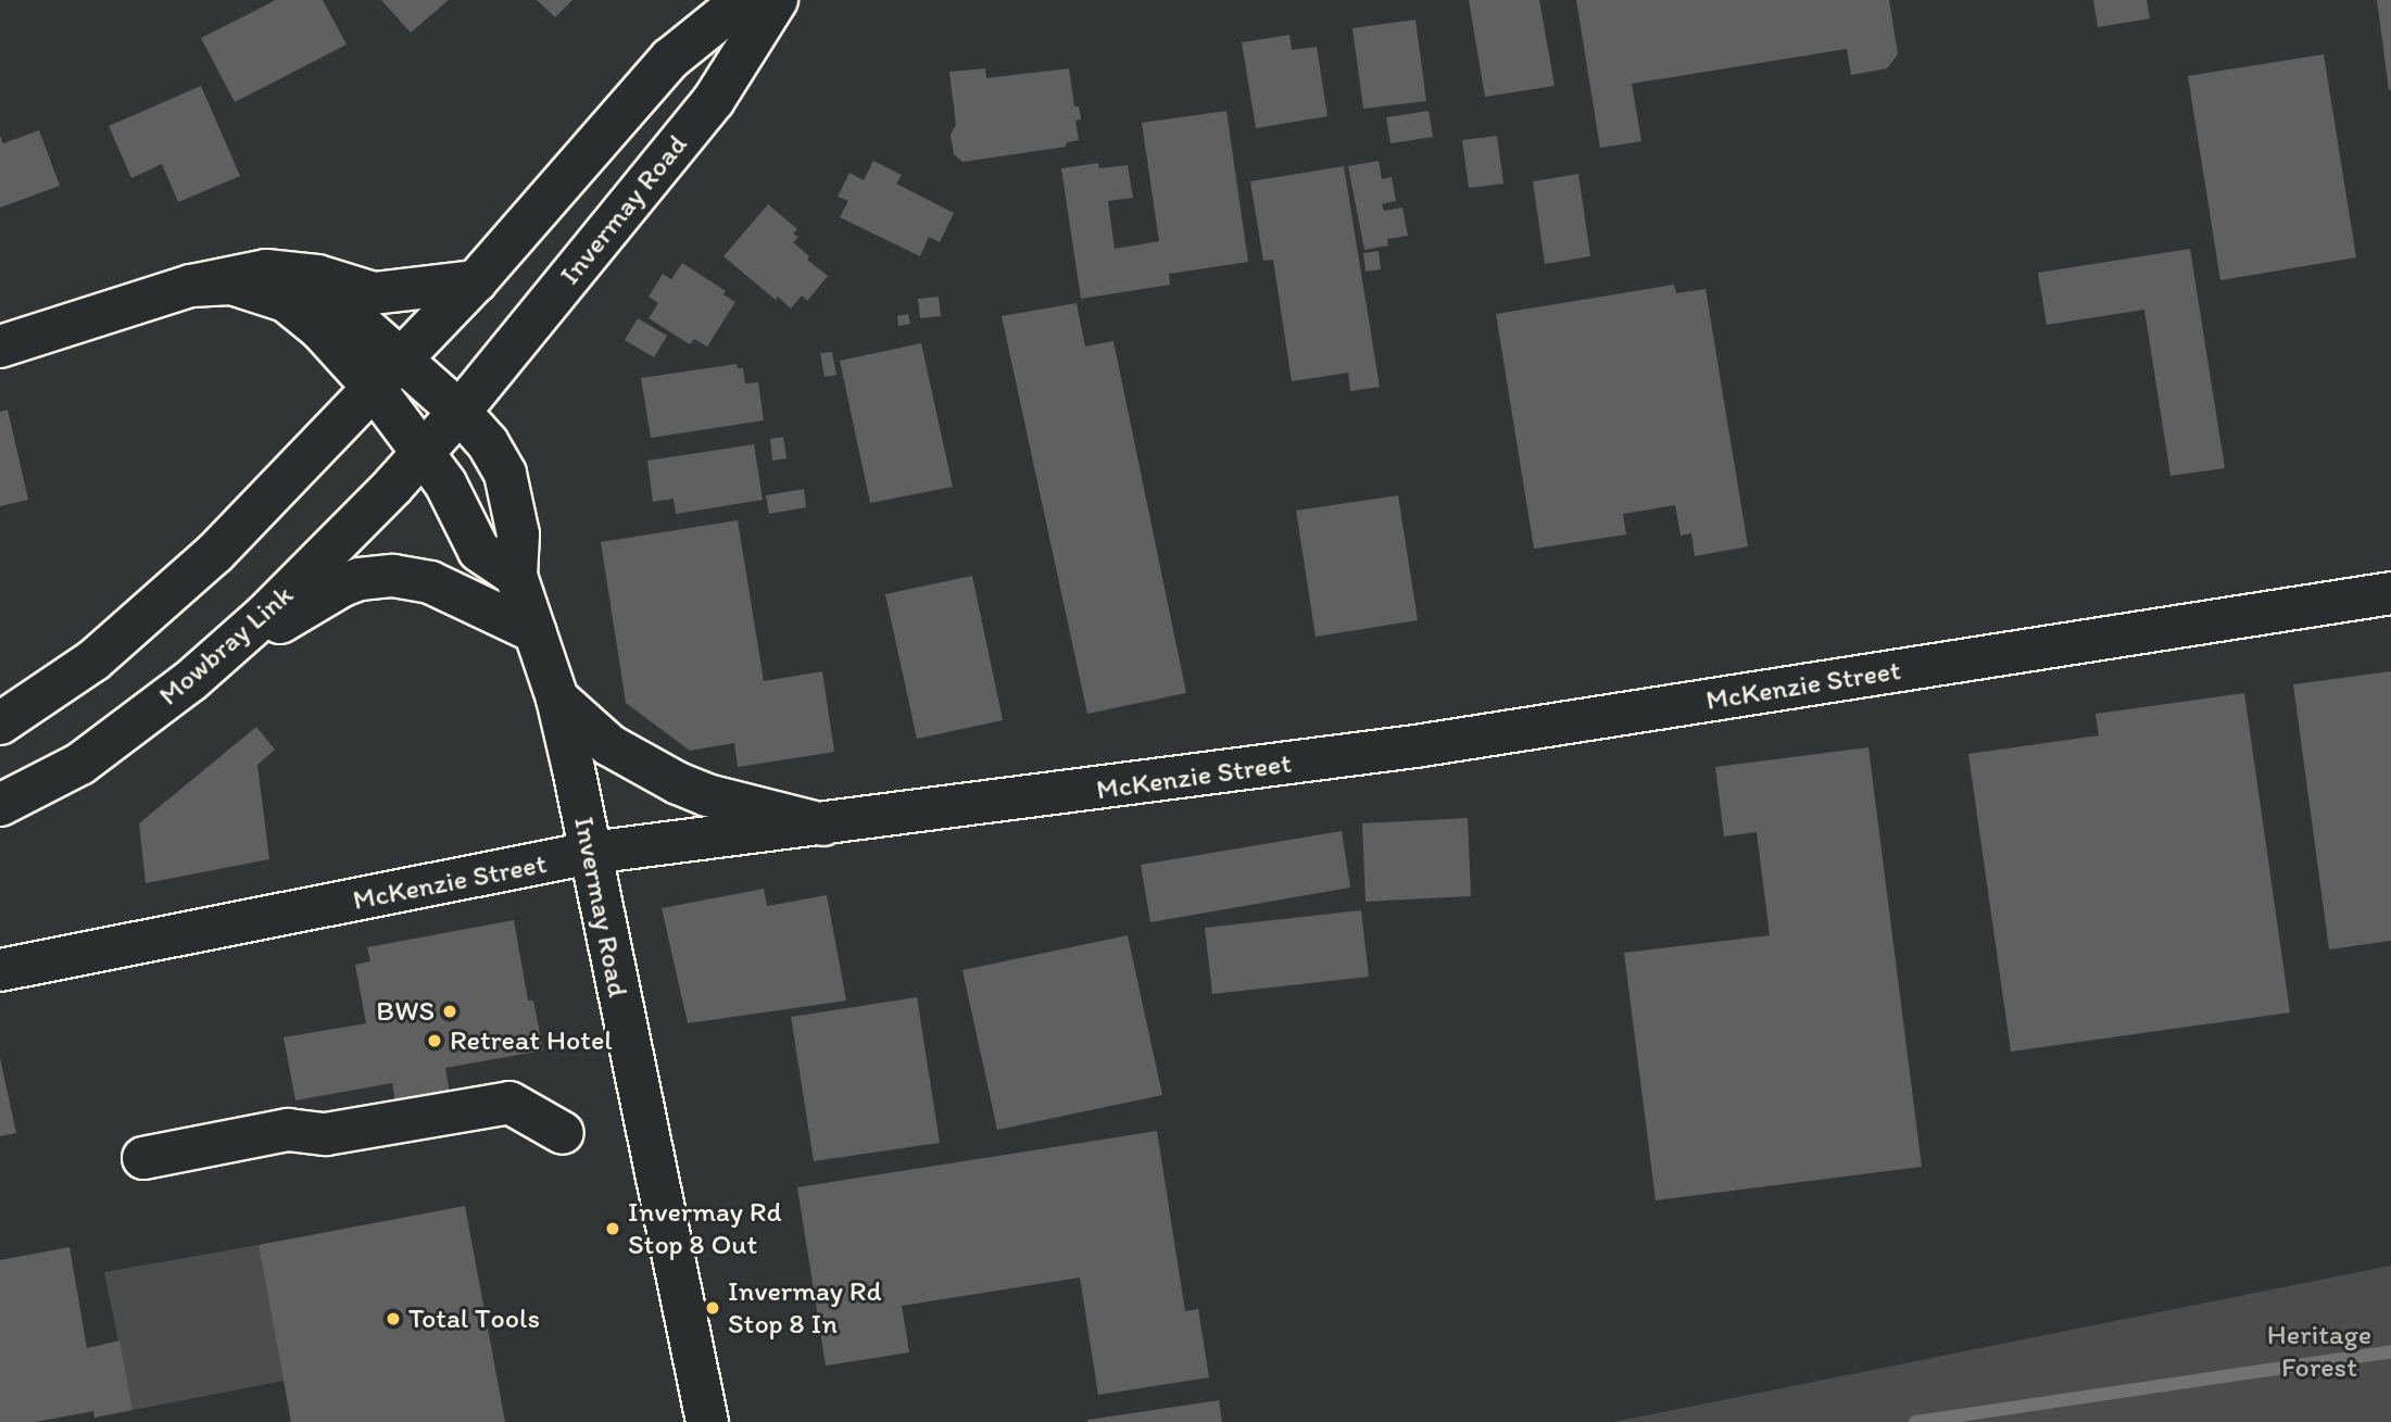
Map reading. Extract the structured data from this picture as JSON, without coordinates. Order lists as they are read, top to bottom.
{
  "streets": {
    "main road": ["Invermay Road", "Mowbray Link", "McKenzie Street"]
  },
  "crossings": [
    ["Invermay Road", "Mowbray Link"],
    ["Invermay Road", "McKenzie Street"]
  ],
  "parks": ["Heritage Forest"],
  "places": [
    "BWS",
    "Retreat Hotel",
    "Invermay Rd Stop 8 Out",
    "Invermay Rd Stop 8 In",
    "Total Tools"
  ]
}
